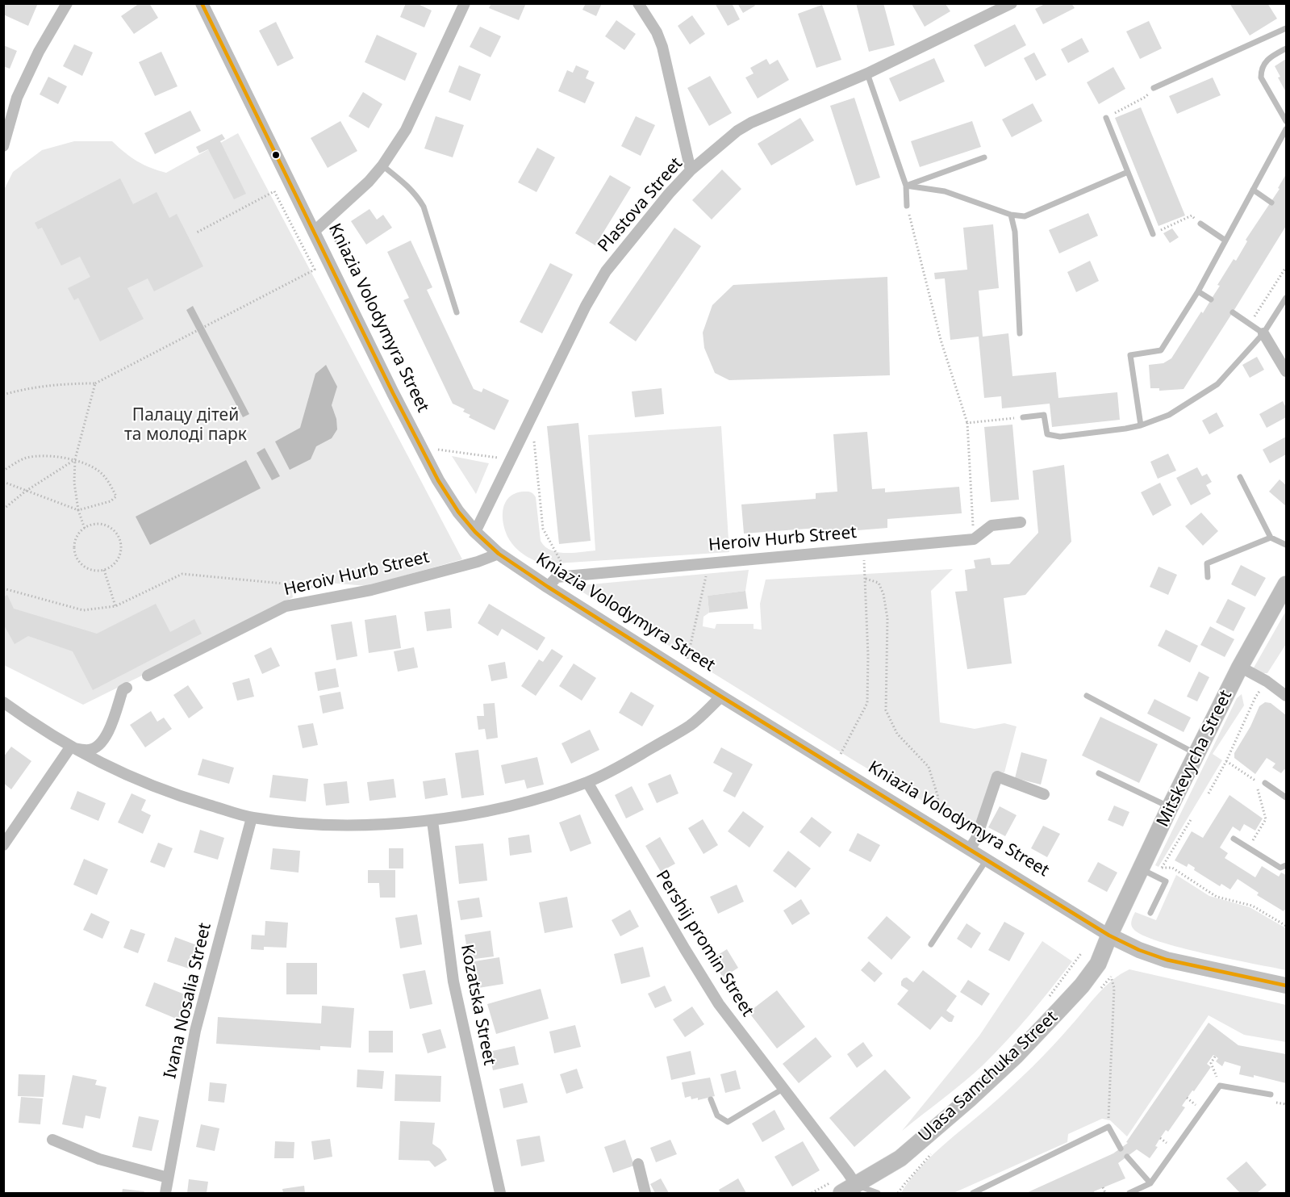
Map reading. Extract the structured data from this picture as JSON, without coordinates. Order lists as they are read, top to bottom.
{
  "streets": {
    "main road": ["Kniazia Volodymyra Street", "Mitskevycha Street", "Ulasa Samchuka Street"],
    "street": [
      "Plastova Street",
      "Heroiv Hurb Street",
      "Pershij promin Street",
      "Ivana Nosalia Street",
      "Kozatska Street"
    ]
  },
  "crossings": [
    ["Plastova Street", "Kniazia Volodymyra Street"],
    ["Kniazia Volodymyra Street", "Heroiv Hurb Street"],
    ["Kniazia Volodymyra Street", "Mitskevycha Street"],
    ["Kniazia Volodymyra Street", "Ulasa Samchuka Street"],
    ["Mitskevycha Street", "Ulasa Samchuka Street"],
    ["Pershij promin Street", "Ulasa Samchuka Street"]
  ],
  "parks": ["Палацу дітей та молоді парк"]
}
